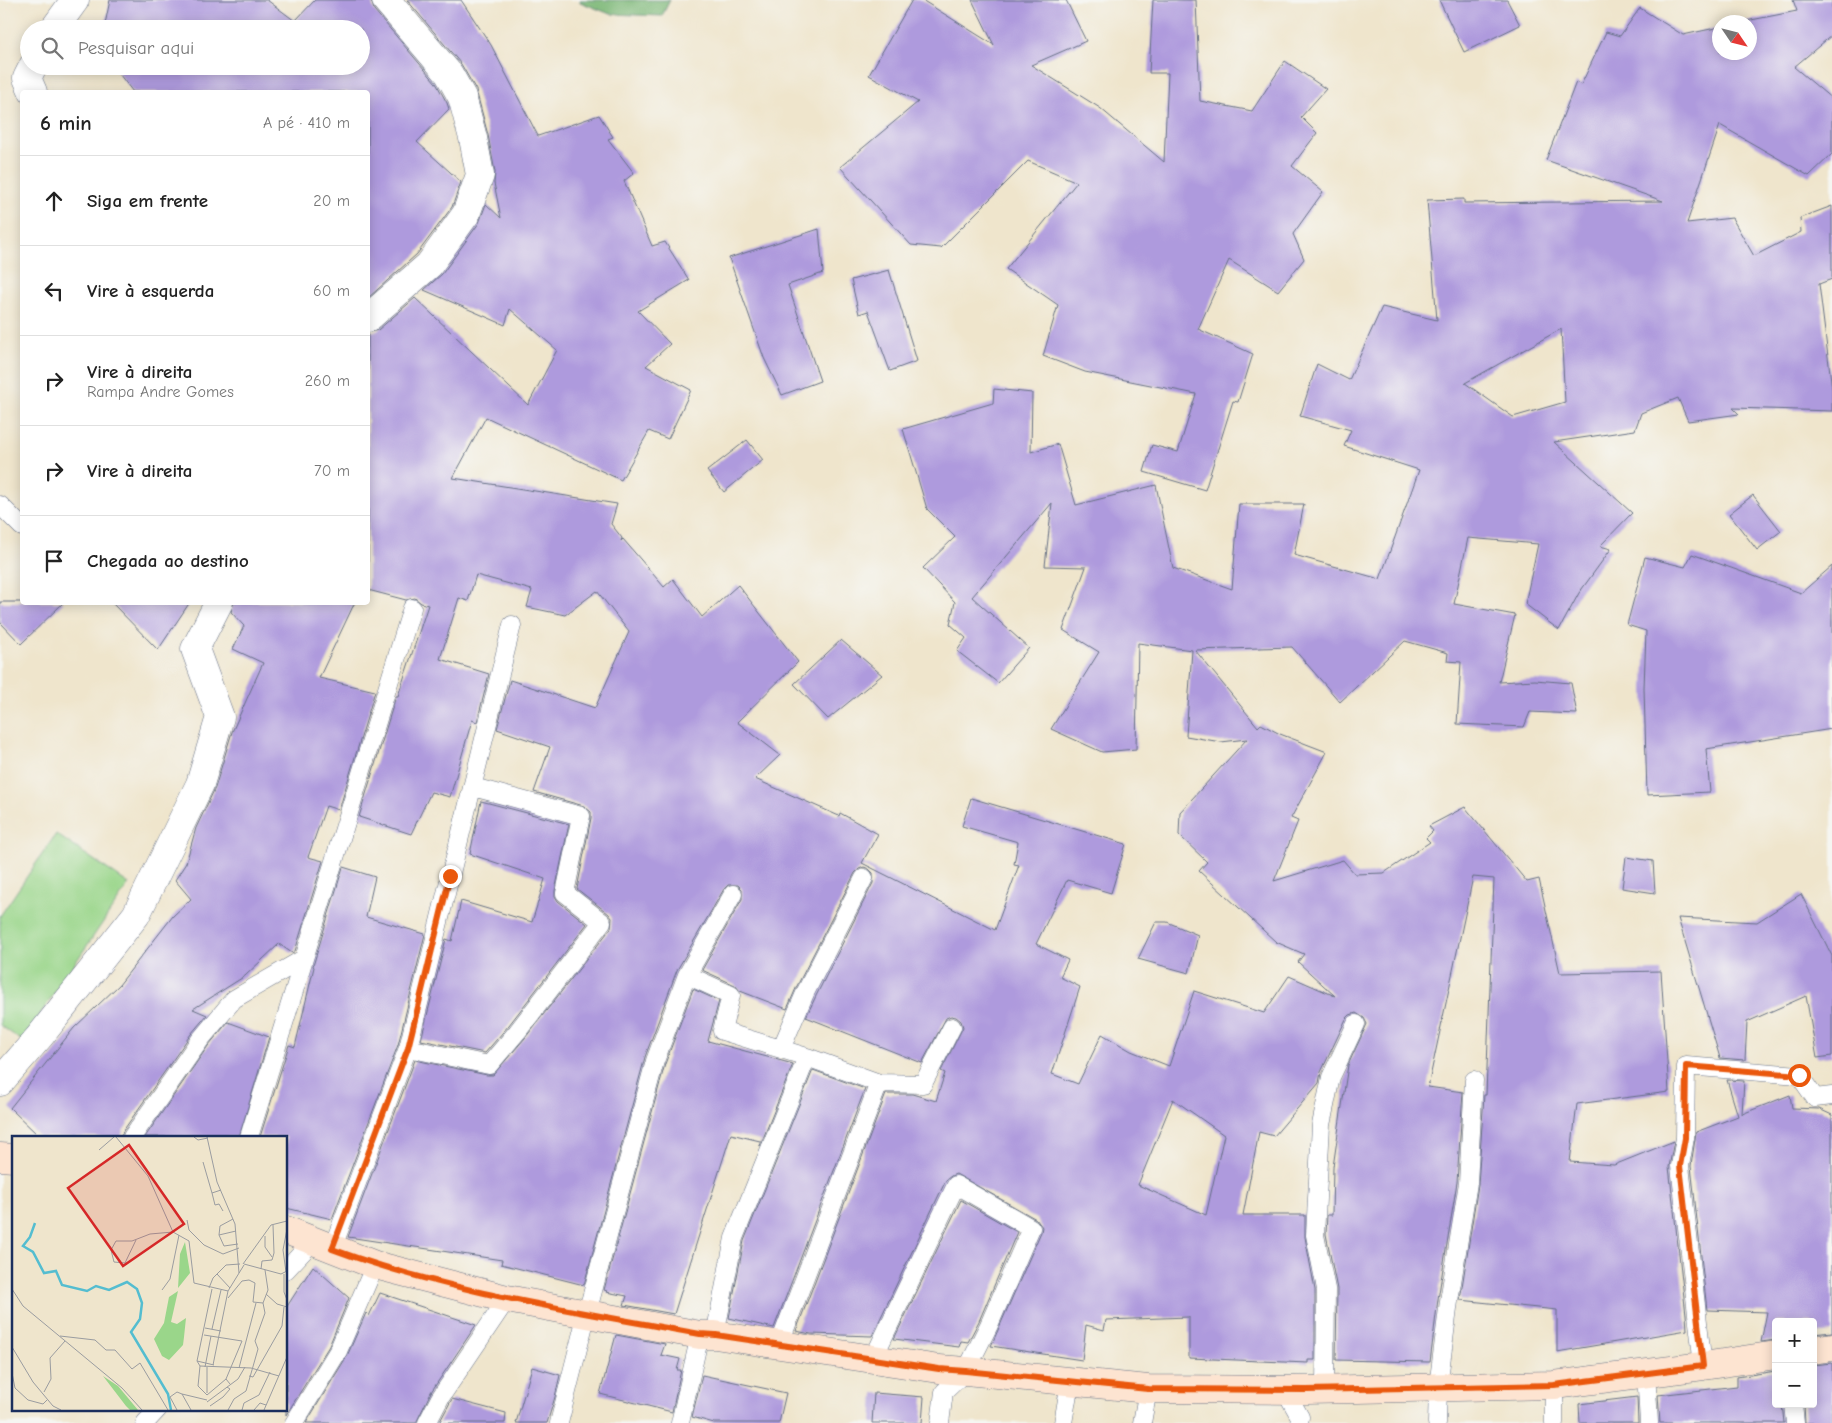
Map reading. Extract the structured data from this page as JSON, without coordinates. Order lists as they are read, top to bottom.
{
  "north": "bottom right",
  "page": {
    "search": "Pesquisar aqui",
    "heading": ["6 min", "A pé · 410 m"],
    "list": [
      ["Siga em frente", "20 m"],
      ["Vire à esquerda", "60 m"],
      ["Vire à direita", "Rampa Andre Gomes", "260 m"],
      ["Vire à direita", "70 m"],
      "Chegada ao destino"
    ],
    "map_buttons": ["+", "−"]
  }
}
